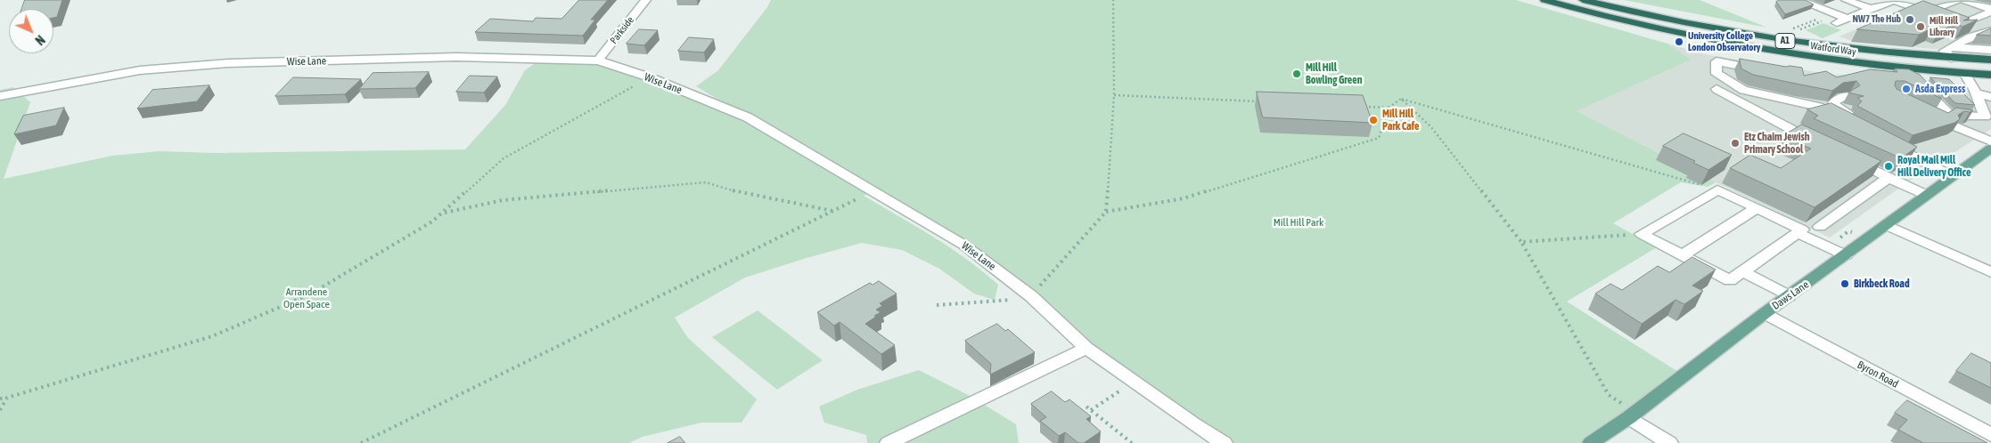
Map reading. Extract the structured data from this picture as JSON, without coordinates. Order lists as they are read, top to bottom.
{
  "streets": {
    "highway": ["A1", "Watford Way"],
    "main road": ["Daws Lane"],
    "street": ["Parkside", "Wise Lane", "Byron Road"]
  },
  "crossings": [
    ["Parkside", "Wise Lane"],
    ["Daws Lane", "Byron Road"]
  ],
  "parks": ["Mill Hill Park", "Arrandene Open Space"],
  "places": [
    "NW7 The Hub",
    "Mill Hill Library",
    "University College London Observatory",
    "Mill Hill Bowling Green",
    "Asda Express",
    "Mill Hill Park Cafe",
    "Etz Chaim Jewish Primary School",
    "Royal Mail Mill Hill Delivery Office",
    "Birkbeck Road"
  ],
  "north": "bottom right"
}
